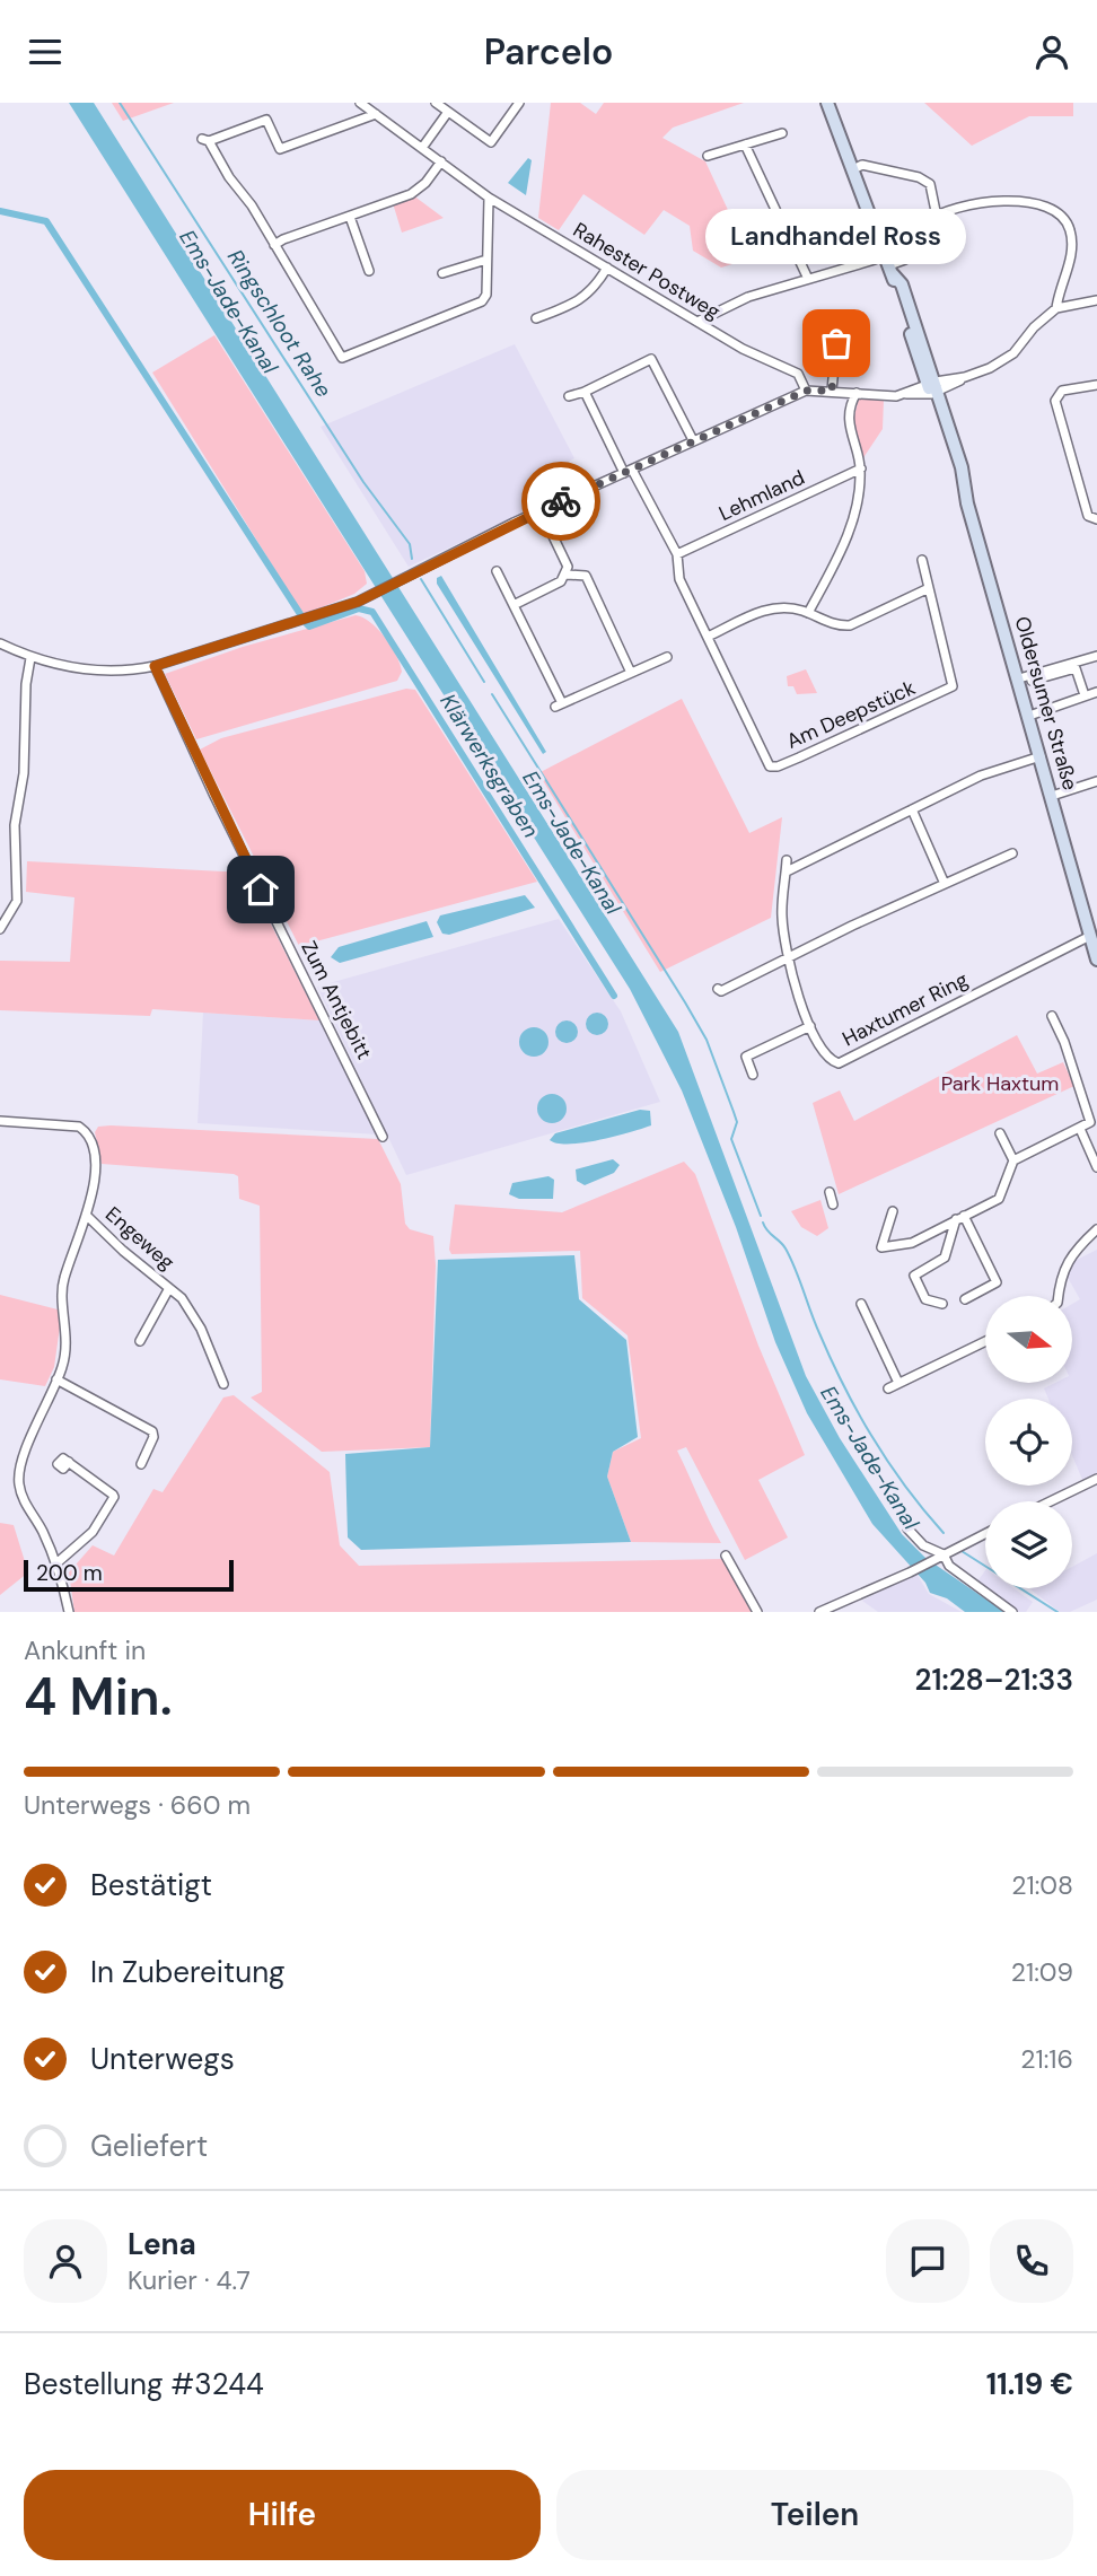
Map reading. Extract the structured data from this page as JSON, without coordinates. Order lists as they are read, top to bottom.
{
  "streets": {
    "main road": ["Oldersumer Straße"],
    "street": [
      "Rahester Postweg",
      "Lehmland",
      "Am Deepstück",
      "Zum Antjebitt",
      "Haxtumer Ring",
      "Engeweg"
    ]
  },
  "crossings": [
    ["Lehmland", "Am Deepstück"],
    ["Oldersumer Straße", "Haxtumer Ring"]
  ],
  "water": ["Ems-Jade-Kanal", "Ringschloot Rahe", "Klärwerksgraben"],
  "parks": ["Park Haxtum"],
  "places": ["Landhandel Ross"],
  "scale_bar": "200 m",
  "north": "right",
  "page": {
    "header": "Parcelo",
    "bubble": "Landhandel Ross",
    "scale": "200 m",
    "heading": ["4 Min.", "Ankunft in", "21:28–21:33"],
    "panel": [
      "Lena",
      "Kurier · 4.7",
      "Bestellung #3244",
      "11.19 €"
    ],
    "bar": "Unterwegs · 660 m",
    "list": [
      ["Bestätigt", "21:08"],
      ["In Zubereitung", "21:09"],
      ["Unterwegs", "21:16"],
      "Geliefert"
    ],
    "buttons": ["Hilfe", "Teilen"]
  }
}
